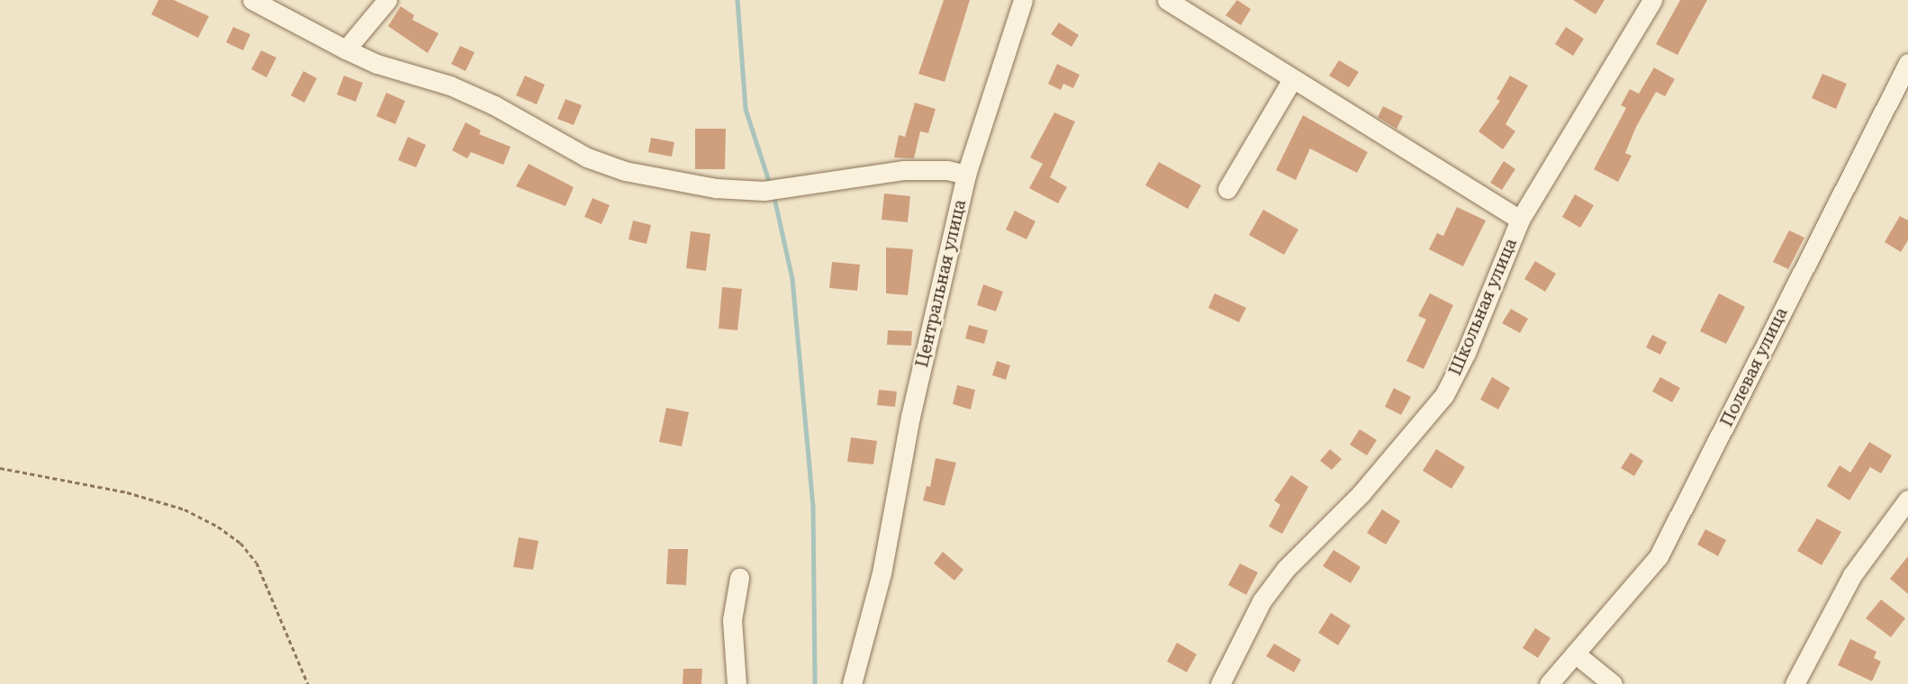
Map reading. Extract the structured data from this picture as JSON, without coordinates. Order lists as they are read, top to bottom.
{
  "streets": {
    "street": ["Центральная улица", "Школьная улица", "Полевая улица"]
  }
}
